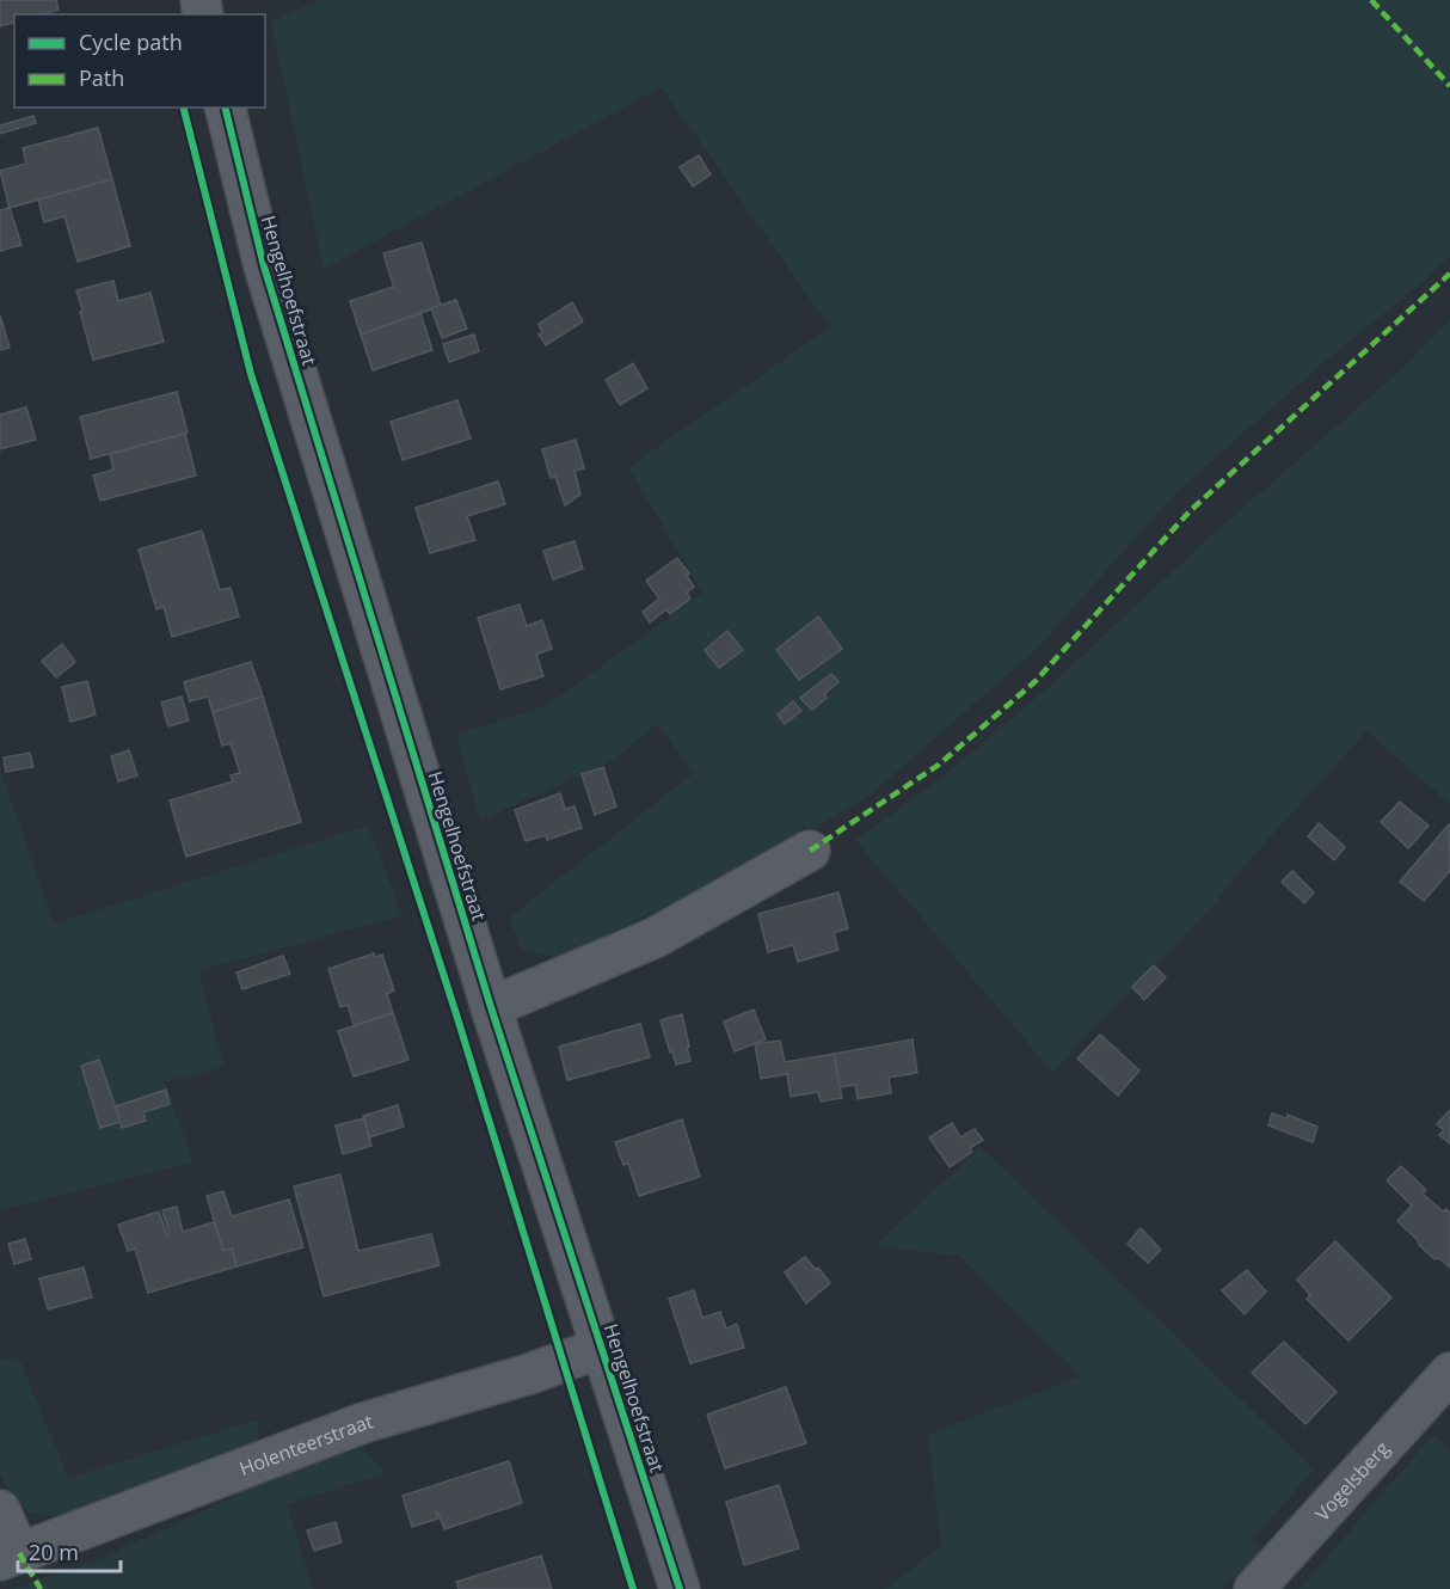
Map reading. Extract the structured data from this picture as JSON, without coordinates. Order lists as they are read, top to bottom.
{
  "streets": {
    "street": ["Hengelhoefstraat", "Holenteerstraat", "Vogelsberg"]
  },
  "crossings": [
    ["Hengelhoefstraat", "Holenteerstraat"]
  ],
  "legend": ["Cycle path", "Path"],
  "scale_bar": "20 m"
}
